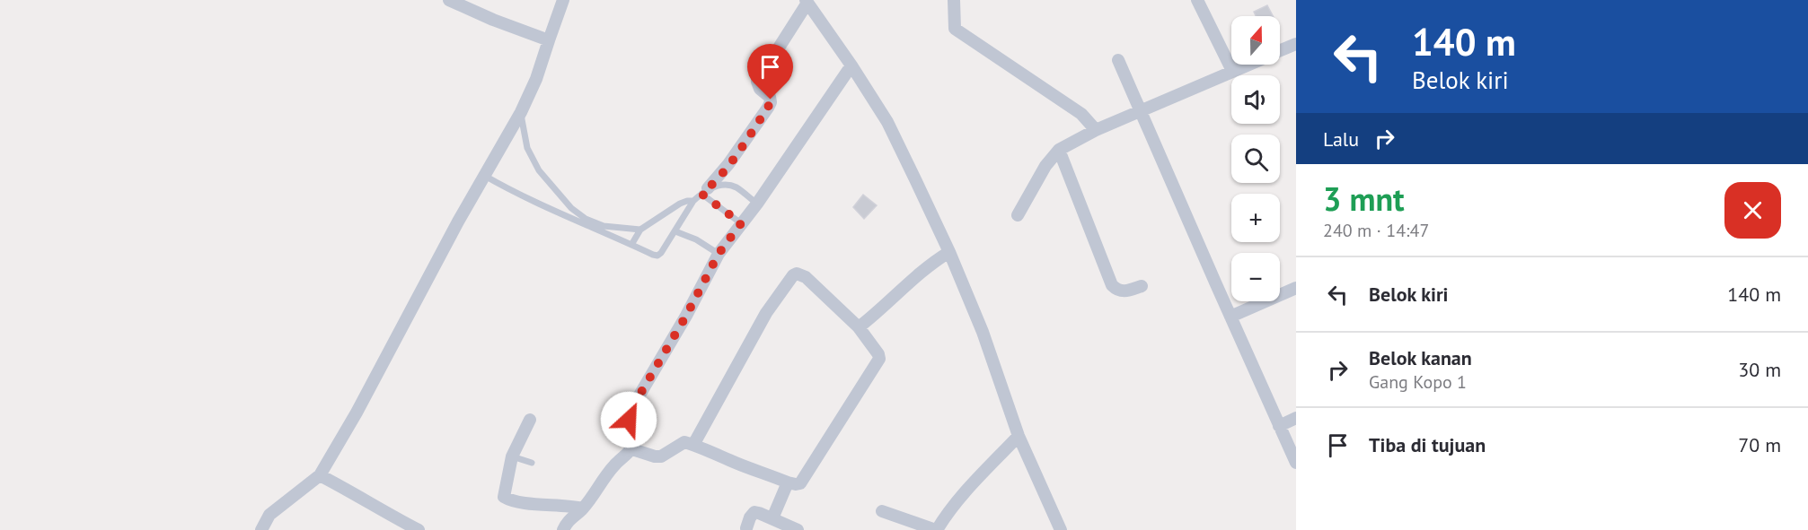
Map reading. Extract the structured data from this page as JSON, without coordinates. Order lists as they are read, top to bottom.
{
  "north": "top",
  "page": {
    "turn": ["140 m", "Belok kiri"],
    "map_buttons": ["+", "−"],
    "then": "Lalu",
    "heading": ["3 mnt", "240 m · 14:47"],
    "list": [
      {
        "name": "Belok kiri",
        "value": "140 m"
      },
      {
        "name": "Belok kanan",
        "note": "Gang Kopo 1",
        "value": "30 m"
      },
      {
        "name": "Tiba di tujuan",
        "value": "70 m"
      }
    ]
  }
}
